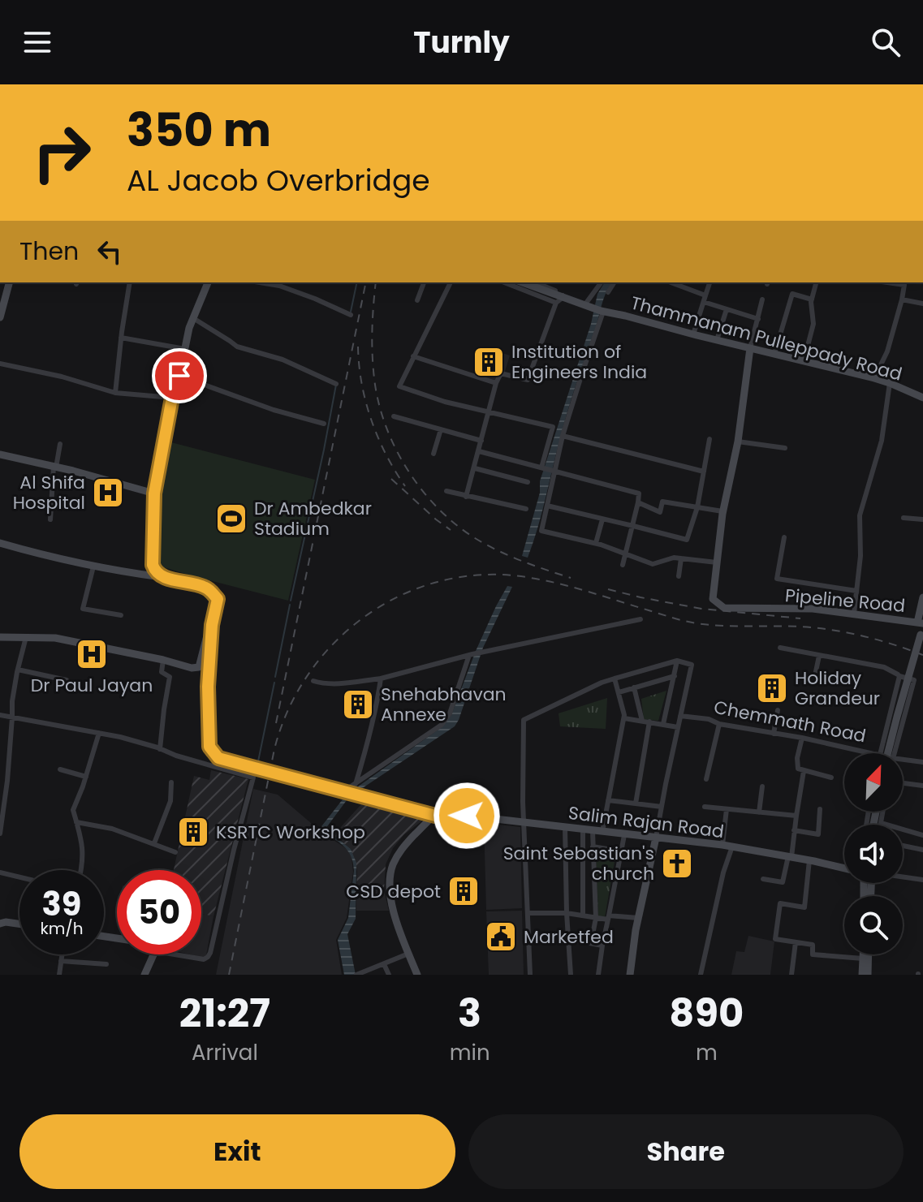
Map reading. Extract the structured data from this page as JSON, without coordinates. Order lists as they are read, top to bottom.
{
  "streets": {
    "main road": ["Thammanam Pulleppady Road", "Pipeline Road", "Salim Rajan Road"],
    "street": ["Chemmath Road"]
  },
  "places": {
    "building": [
      "Institution of Engineers India",
      "Holiday Grandeur",
      "Snehabhavan Annexe",
      "KSRTC Workshop",
      "CSD depot"
    ],
    "hospital": ["Al Shifa Hospital", "Dr Paul Jayan"],
    "sports": ["Dr Ambedkar Stadium"],
    "church": ["Saint Sebastian's church"],
    "public building": ["Marketfed"]
  },
  "north": "top right",
  "page": {
    "header": "Turnly",
    "turn": ["350 m", "AL Jacob Overbridge"],
    "then": "Then",
    "speed": "39 km/h",
    "limit": "50",
    "eta": [
      "21:27",
      "Arrival",
      "3",
      "min",
      "890",
      "m"
    ],
    "buttons": ["Exit", "Share"]
  }
}
